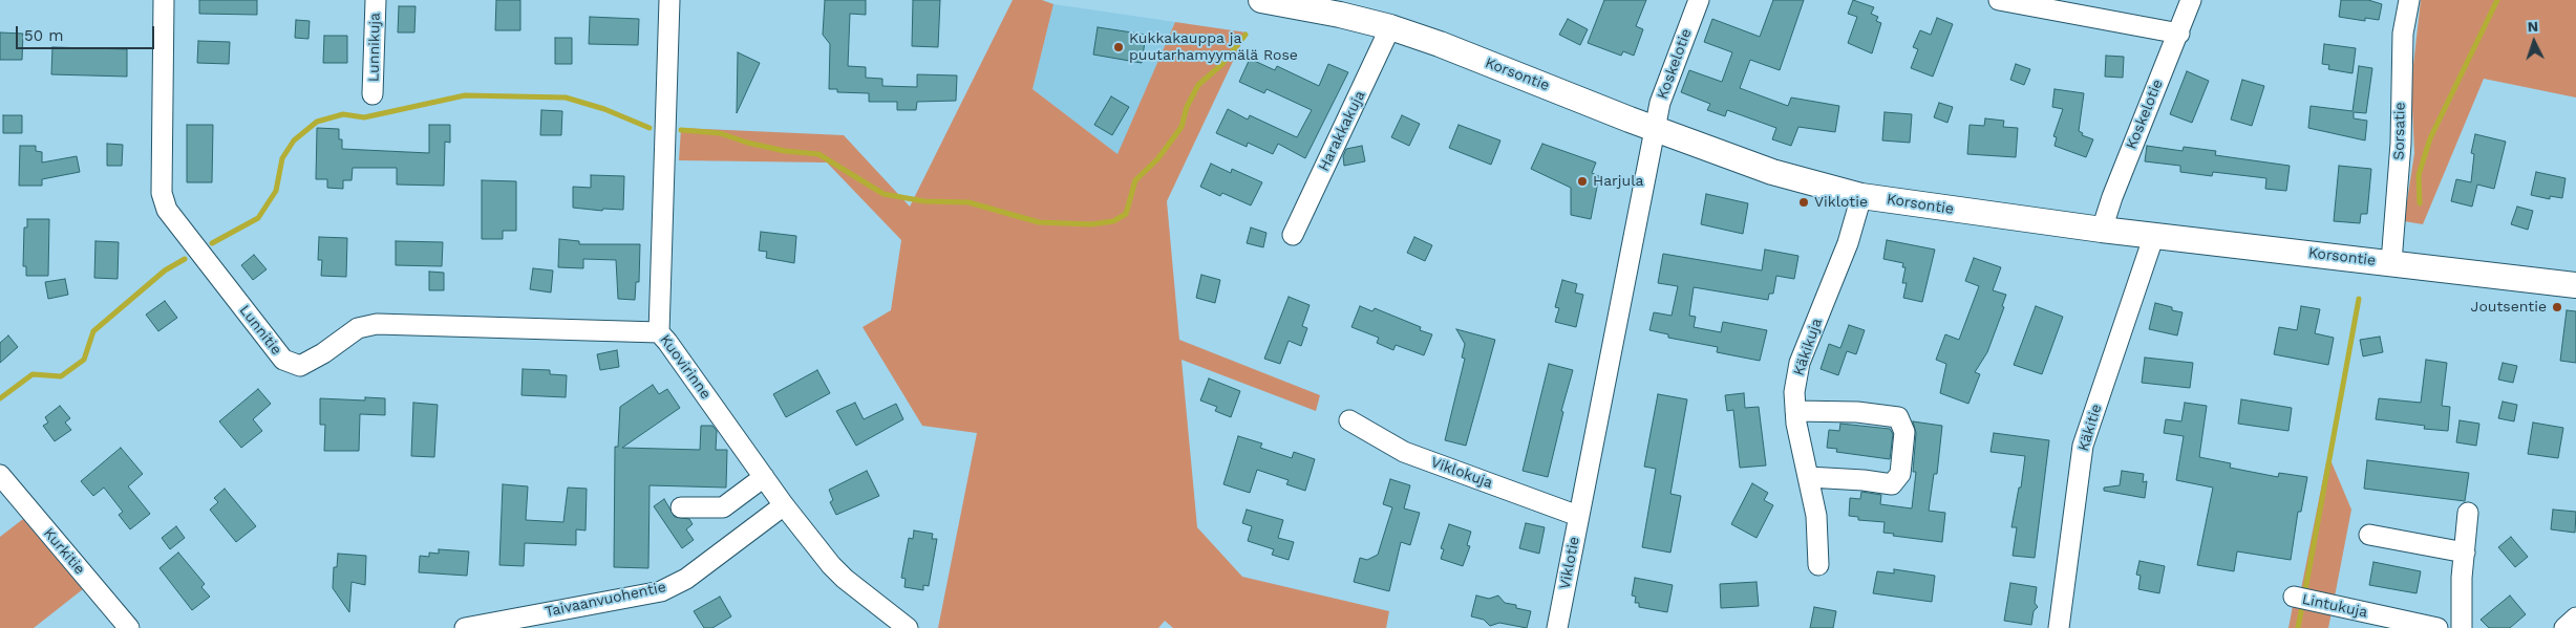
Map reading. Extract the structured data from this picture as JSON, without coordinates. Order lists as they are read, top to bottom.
{
  "streets": {
    "main road": ["Korsontie"],
    "street": [
      "Lunnikuja",
      "Koskelotie",
      "Harakkakuja",
      "Sorsatie",
      "Lunnitie",
      "Käkikuja",
      "Kuovirinne",
      "Käkitie",
      "Viklokuja",
      "Kurkitie",
      "Viklotie",
      "Taivaanvuohentie",
      "Lintukuja"
    ]
  },
  "crossings": [
    ["Koskelotie", "Korsontie"],
    ["Koskelotie", "Viklotie"],
    ["Korsontie", "Harakkakuja"],
    ["Korsontie", "Sorsatie"],
    ["Korsontie", "Käkikuja"],
    ["Korsontie", "Käkitie"],
    ["Korsontie", "Viklotie"],
    ["Lunnitie", "Kuovirinne"],
    ["Kuovirinne", "Taivaanvuohentie"],
    ["Viklokuja", "Viklotie"]
  ],
  "places": [
    "Kukkakauppa ja puutarhamyymälä Rose",
    "Harjula",
    "Viklotie",
    "Joutsentie"
  ],
  "scale_bar": "50 m",
  "north": "top"
}
